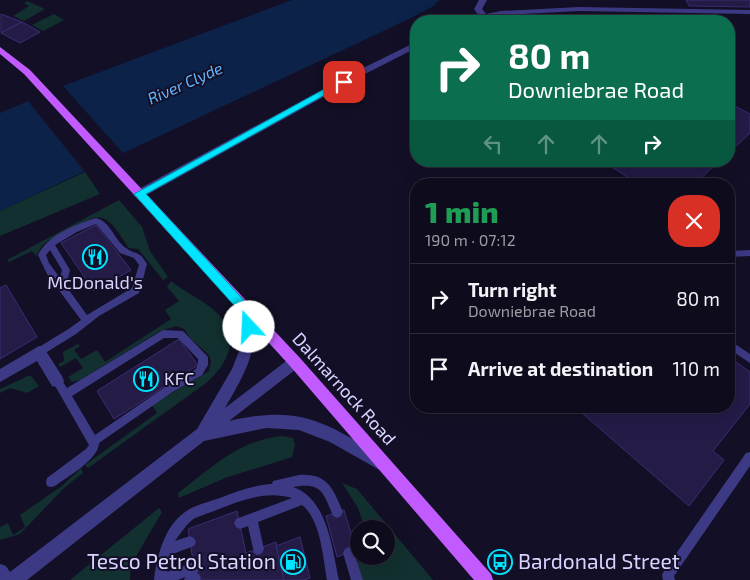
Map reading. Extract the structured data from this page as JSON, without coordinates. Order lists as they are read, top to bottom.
{
  "streets": {
    "main road": ["Dalmarnock Road"]
  },
  "water": ["River Clyde"],
  "places": {
    "restaurant": ["McDonald's", "KFC"],
    "fuel station": ["Tesco Petrol Station"],
    "bus stop": ["Bardonald Street"]
  },
  "page": {
    "turn": ["80 m", "Downiebrae Road"],
    "heading": ["1 min", "190 m · 07:12"],
    "list": [
      {
        "name": "Turn right",
        "note": "Downiebrae Road",
        "value": "80 m"
      },
      {
        "name": "Arrive at destination",
        "value": "110 m"
      }
    ]
  }
}
